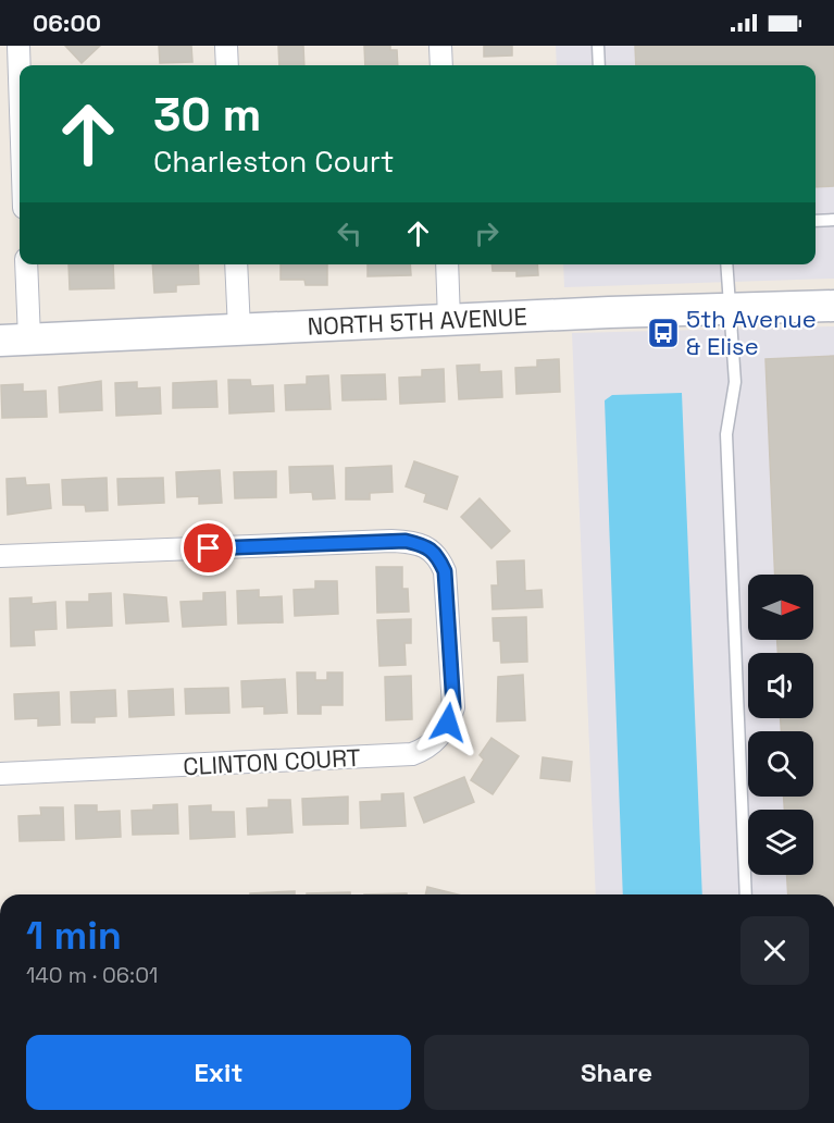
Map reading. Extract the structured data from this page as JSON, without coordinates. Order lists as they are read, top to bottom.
{
  "streets": {
    "street": ["NORTH 5TH AVENUE", "CLINTON COURT"]
  },
  "places": {
    "bus stop": ["5th Avenue & Elise"]
  },
  "north": "right",
  "page": {
    "status": "06:00",
    "turn": ["30 m", "Charleston Court"],
    "heading": ["1 min", "140 m · 06:01"],
    "buttons": ["Exit", "Share"]
  }
}
